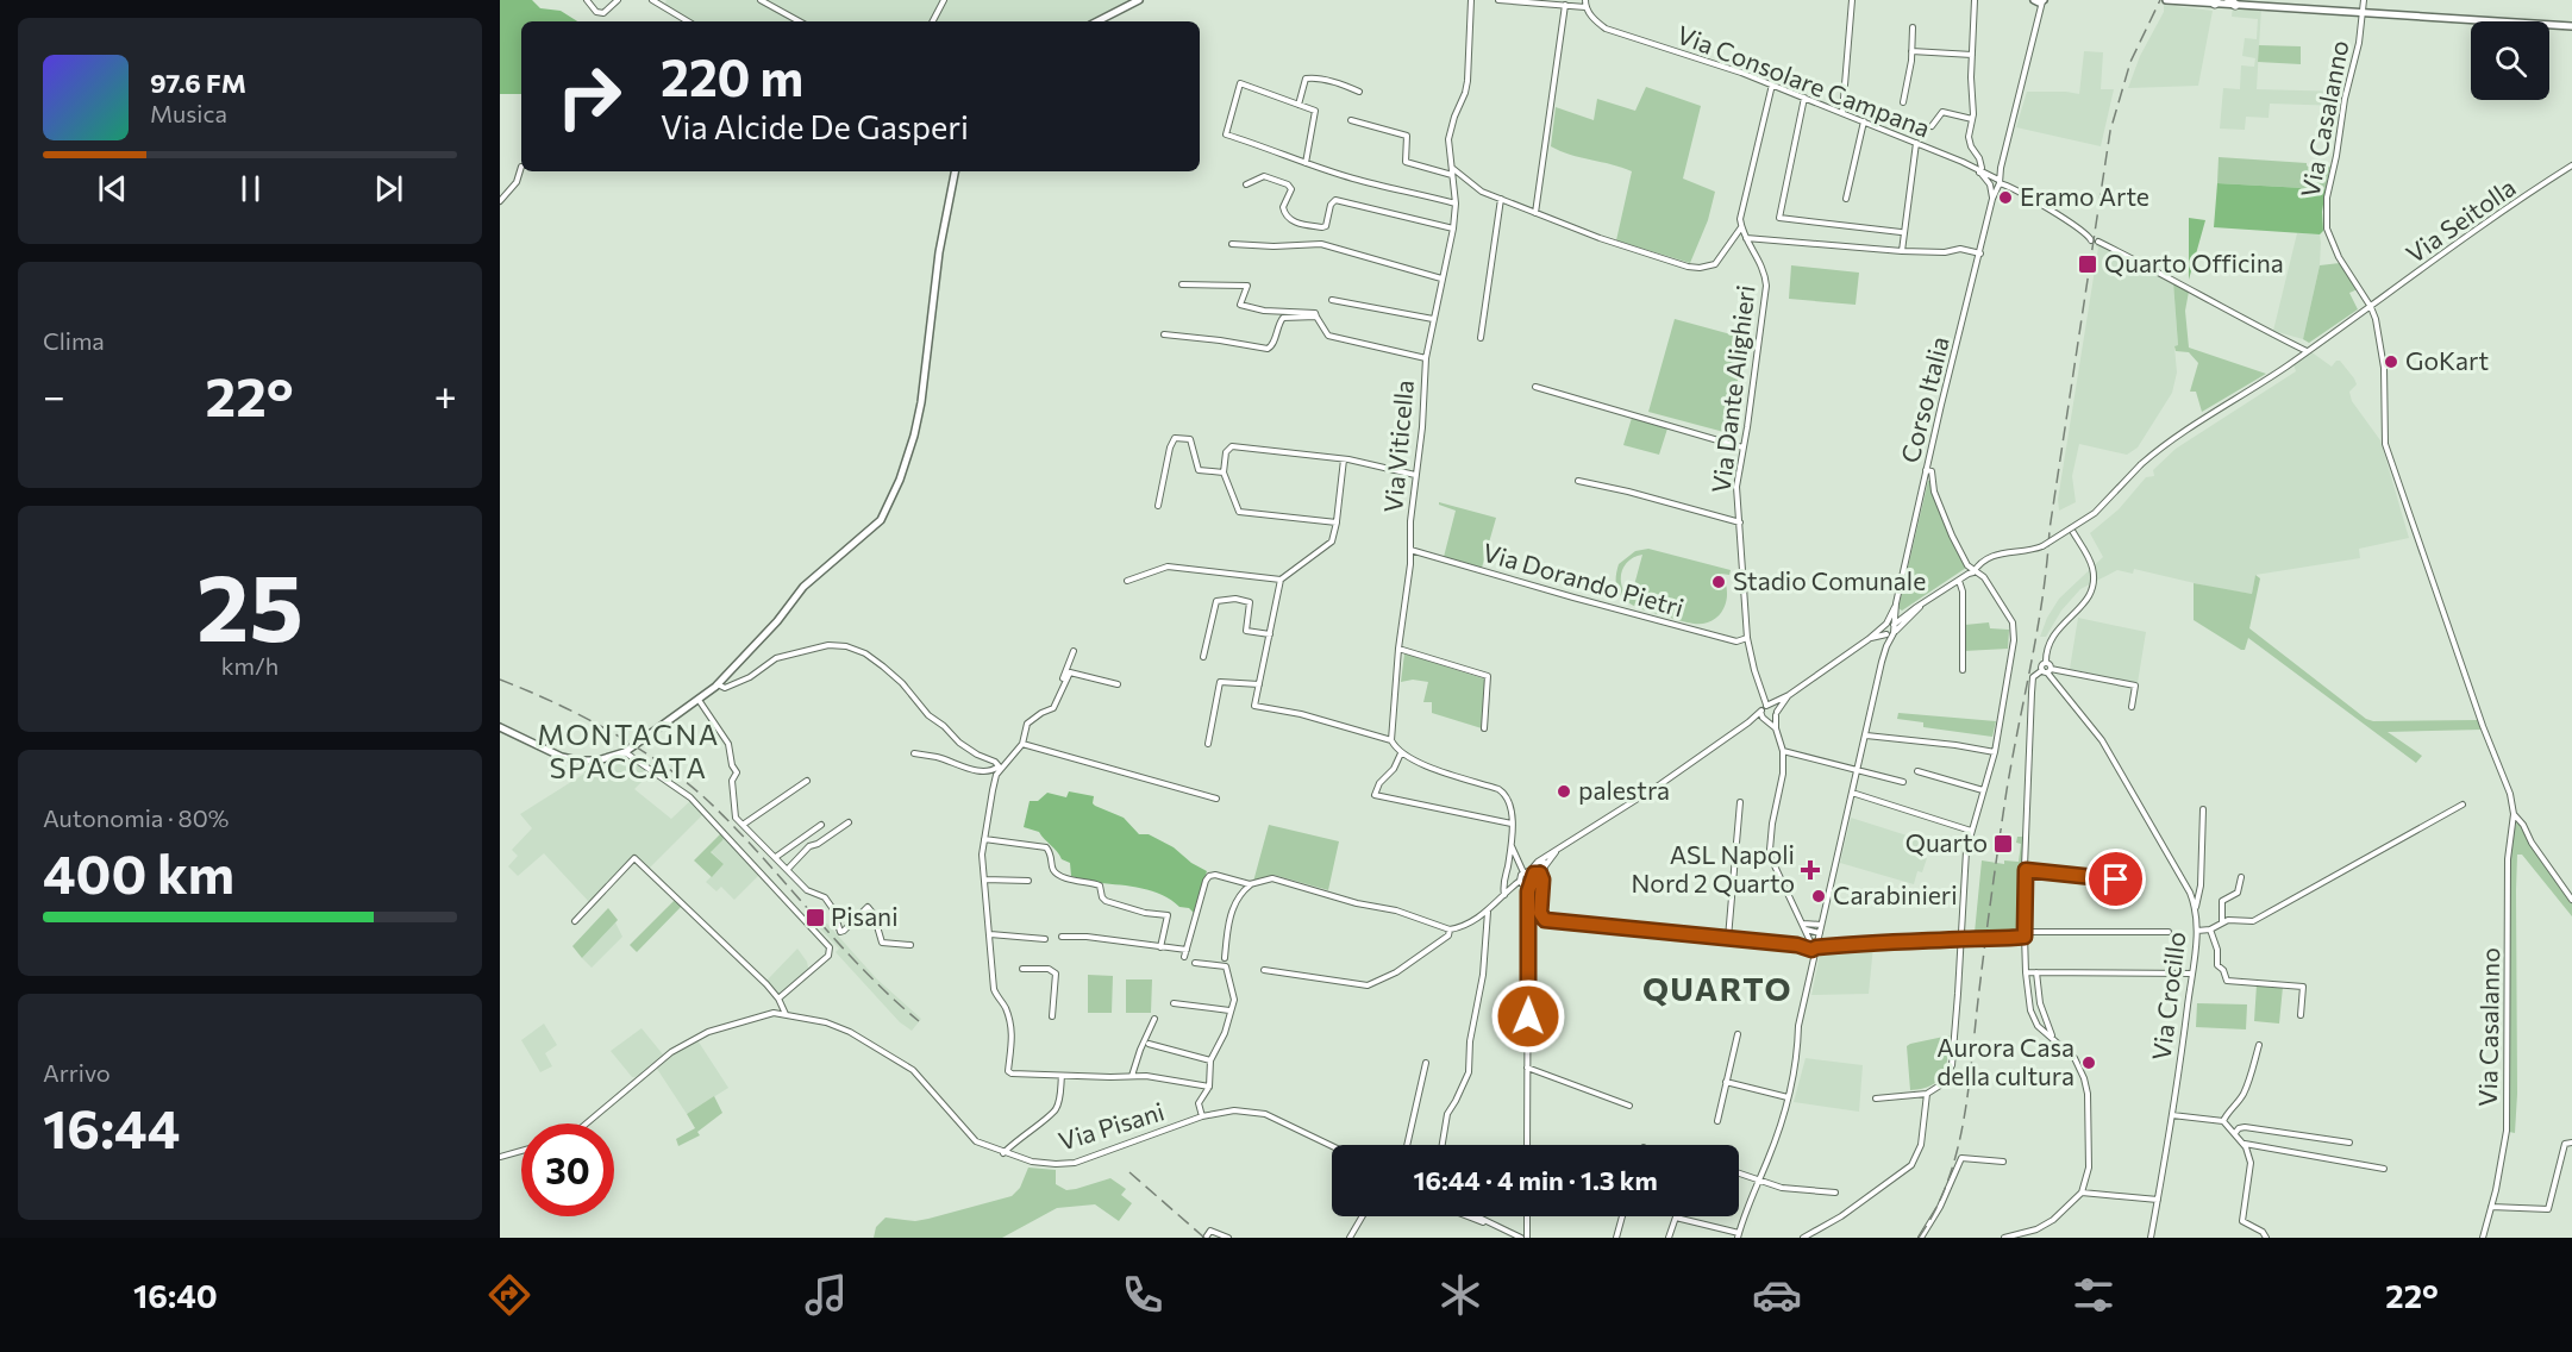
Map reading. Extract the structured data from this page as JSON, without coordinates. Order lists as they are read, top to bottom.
{
  "streets": {
    "street": [
      "Via Consolare Campana",
      "Via Casalanno",
      "Via Seitolla",
      "Via Dante Alighieri",
      "Corso Italia",
      "Via Viticella",
      "Via Dorando Pietri",
      "Via Crocillo",
      "Via Pisani"
    ]
  },
  "crossings": [
    ["Via Consolare Campana", "Corso Italia"],
    ["Via Casalanno", "Via Seitolla"],
    ["Via Seitolla", "Via Crocillo"],
    ["Via Dante Alighieri", "Via Dorando Pietri"],
    ["Via Viticella", "Via Dorando Pietri"]
  ],
  "districts": ["MONTAGNA SPACCATA", "QUARTO"],
  "places": {
    "other": [
      "Eramo Arte",
      "GoKart",
      "Stadio Comunale",
      "palestra",
      "Carabinieri",
      "Aurora Casa della cultura"
    ],
    "transit": ["Quarto Officina", "Quarto", "Pisani"],
    "health": ["ASL Napoli Nord 2 Quarto"]
  },
  "page": {
    "turn": ["220 m", "Via Alcide De Gasperi"],
    "song": ["97.6 FM", "Musica"],
    "tile": [
      "Clima",
      ["25", "km/h"],
      ["Autonomia · 80%", "400 km"],
      ["Arrivo", "16:44"]
    ],
    "heat": ["−", "22°", "+"],
    "limit": "30",
    "trip": "16:44 · 4 min · 1.3 km",
    "tabs": ["16:40", "22°"]
  }
}
